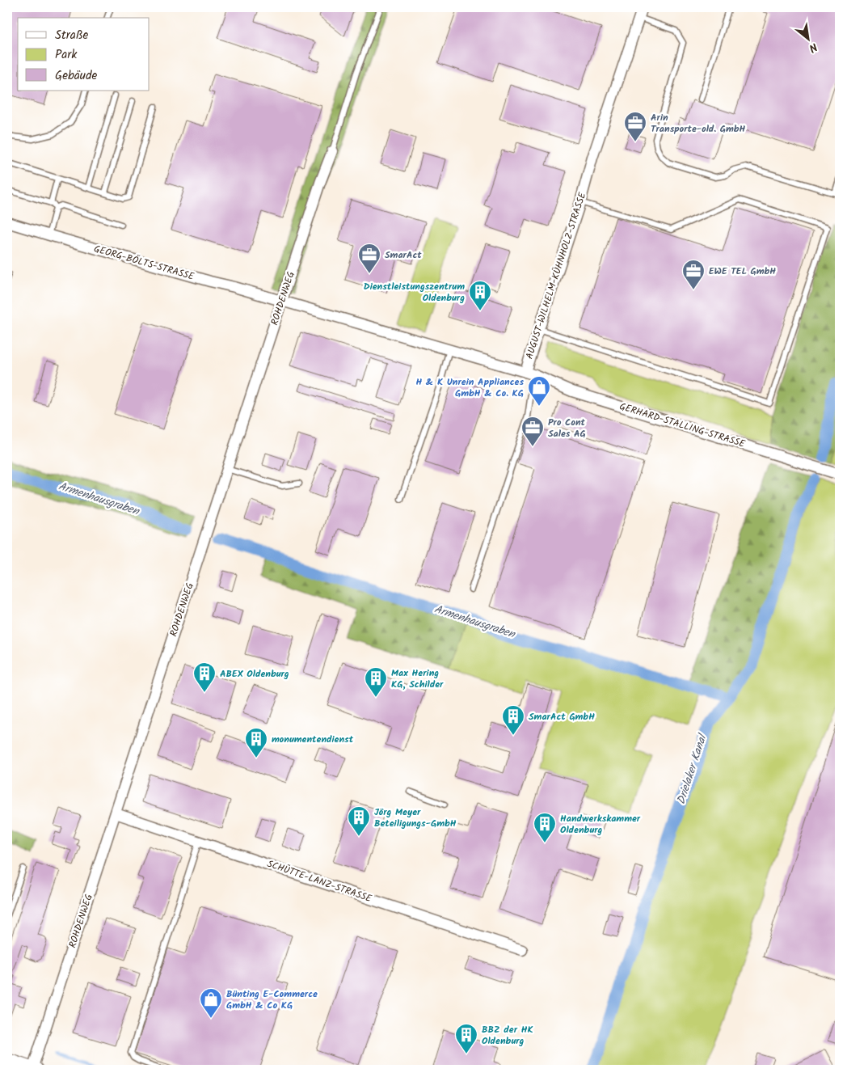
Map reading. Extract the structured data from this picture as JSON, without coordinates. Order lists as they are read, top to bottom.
{
  "streets": {
    "street": [
      "GEORG-BÖLTS-STRASSE",
      "AUGUST-WILHELM-KÜHNHOLZ-STRASSE",
      "ROHDENWEG",
      "GERHARD-STALLING-STRASSE",
      "SCHÜTTE-LANZ-STRASSE"
    ]
  },
  "crossings": [
    ["GEORG-BÖLTS-STRASSE", "AUGUST-WILHELM-KÜHNHOLZ-STRASSE"],
    ["GEORG-BÖLTS-STRASSE", "ROHDENWEG"],
    ["AUGUST-WILHELM-KÜHNHOLZ-STRASSE", "ROHDENWEG"],
    ["AUGUST-WILHELM-KÜHNHOLZ-STRASSE", "GERHARD-STALLING-STRASSE"],
    ["ROHDENWEG", "SCHÜTTE-LANZ-STRASSE"]
  ],
  "water": ["Armenhausgraben", "Drielaker Kanal"],
  "places": {
    "office": [
      "Arin Transporte-old. GmbH",
      "SmarAct",
      "EWE TEL GmbH",
      "Pro Cont Sales AG"
    ],
    "building": [
      "Dienstleistungszentrum Oldenburg",
      "ABEX Oldenburg",
      "Max Hering KG, Schilder",
      "SmarAct GmbH",
      "monumentendienst",
      "Jörg Meyer Beteiligungs-GmbH",
      "Handwerkskammer Oldenburg",
      "BBZ der HK Oldenburg"
    ],
    "shop": ["H & K Unrein Appliances GmbH & Co. KG", "Bünting E-Commerce GmbH & Co KG"]
  },
  "legend": ["Straße", "Park", "Gebäude"],
  "north": "bottom right"
}
